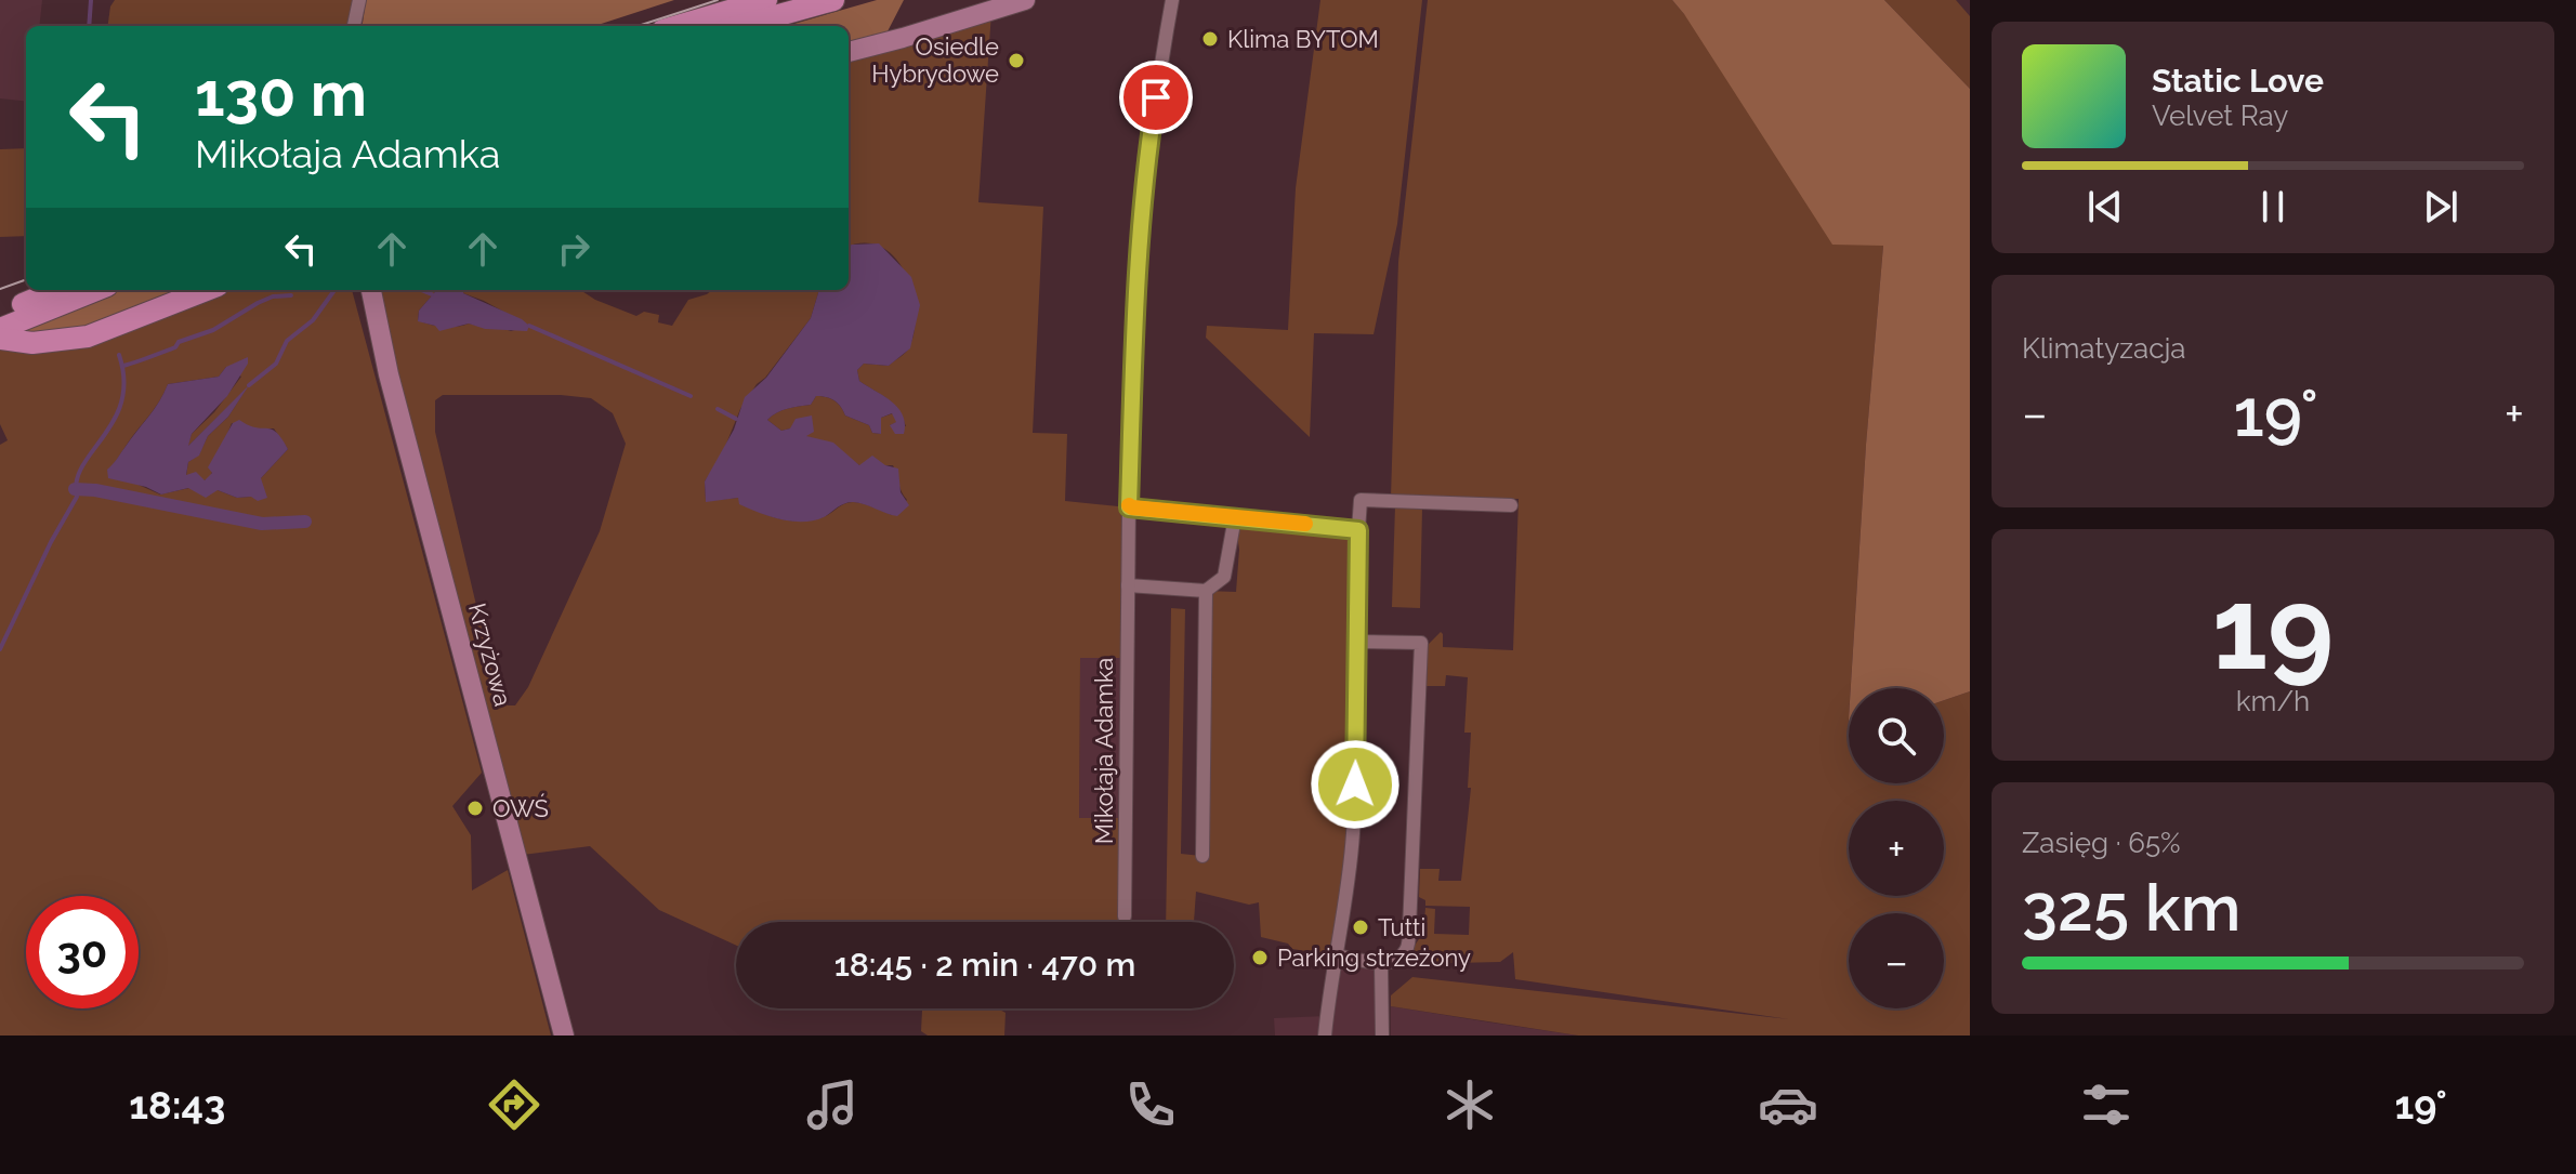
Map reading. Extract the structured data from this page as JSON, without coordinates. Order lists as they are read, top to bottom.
{
  "streets": {
    "street": ["Krzyżowa", "Mikołaja Adamka"]
  },
  "places": [
    "Klima BYTOM",
    "Osiedle Hybrydowe",
    "OWŚ",
    "Tutti",
    "Parking strzeżony"
  ],
  "page": {
    "turn": ["130 m", "Mikołaja Adamka"],
    "song": ["Static Love", "Velvet Ray"],
    "tile": [
      "Klimatyzacja",
      ["19", "km/h"],
      ["Zasięg · 65%", "325 km"]
    ],
    "heat": ["−", "19°", "+"],
    "map_buttons": ["+", "−"],
    "limit": "30",
    "trip": "18:45 · 2 min · 470 m",
    "tabs": ["18:43", "19°"]
  }
}
